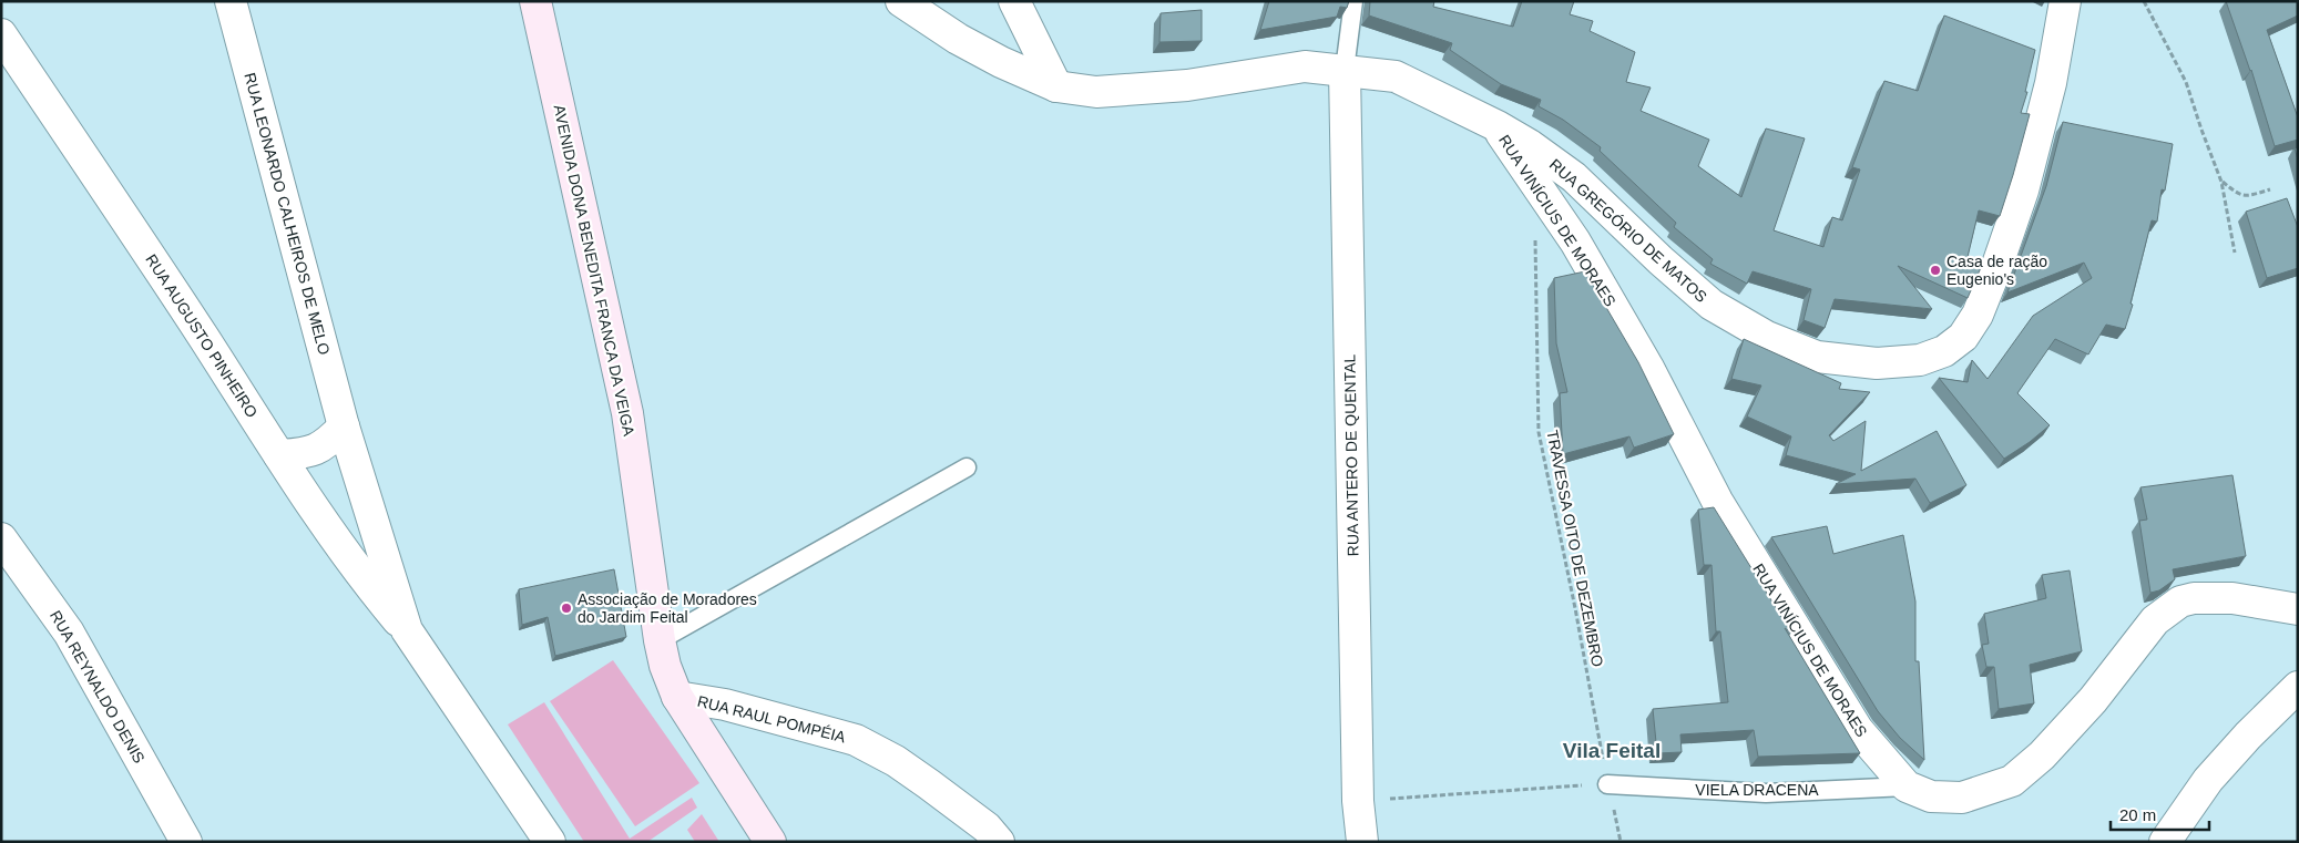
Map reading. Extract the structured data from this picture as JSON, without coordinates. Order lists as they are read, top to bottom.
{
  "streets": {
    "main road": ["AVENIDA DONA BENEDITA FRANCA DA VEIGA"],
    "street": [
      "RUA LEONARDO CALHEIROS DE MELO",
      "RUA VINÍCIUS DE MORAES",
      "RUA GREGÓRIO DE MATOS",
      "RUA AUGUSTO PINHEIRO",
      "RUA ANTERO DE QUENTAL",
      "RUA REYNALDO DENIS",
      "RUA RAUL POMPÉIA"
    ],
    "lane": ["VIELA DRACENA"],
    "path": ["TRAVESSA OITO DE DEZEMBRO"]
  },
  "crossings": [
    ["RUA LEONARDO CALHEIROS DE MELO", "RUA AUGUSTO PINHEIRO"],
    ["RUA VINÍCIUS DE MORAES", "RUA GREGÓRIO DE MATOS"],
    ["RUA VINÍCIUS DE MORAES", "VIELA DRACENA"],
    ["RUA GREGÓRIO DE MATOS", "RUA ANTERO DE QUENTAL"],
    ["AVENIDA DONA BENEDITA FRANCA DA VEIGA", "RUA RAUL POMPÉIA"],
    ["TRAVESSA OITO DE DEZEMBRO", "VIELA DRACENA"]
  ],
  "districts": ["Vila Feital"],
  "places": ["Casa de ração Eugenio's", "Associação de Moradores do Jardim Feital"],
  "scale_bar": "20 m"
}
